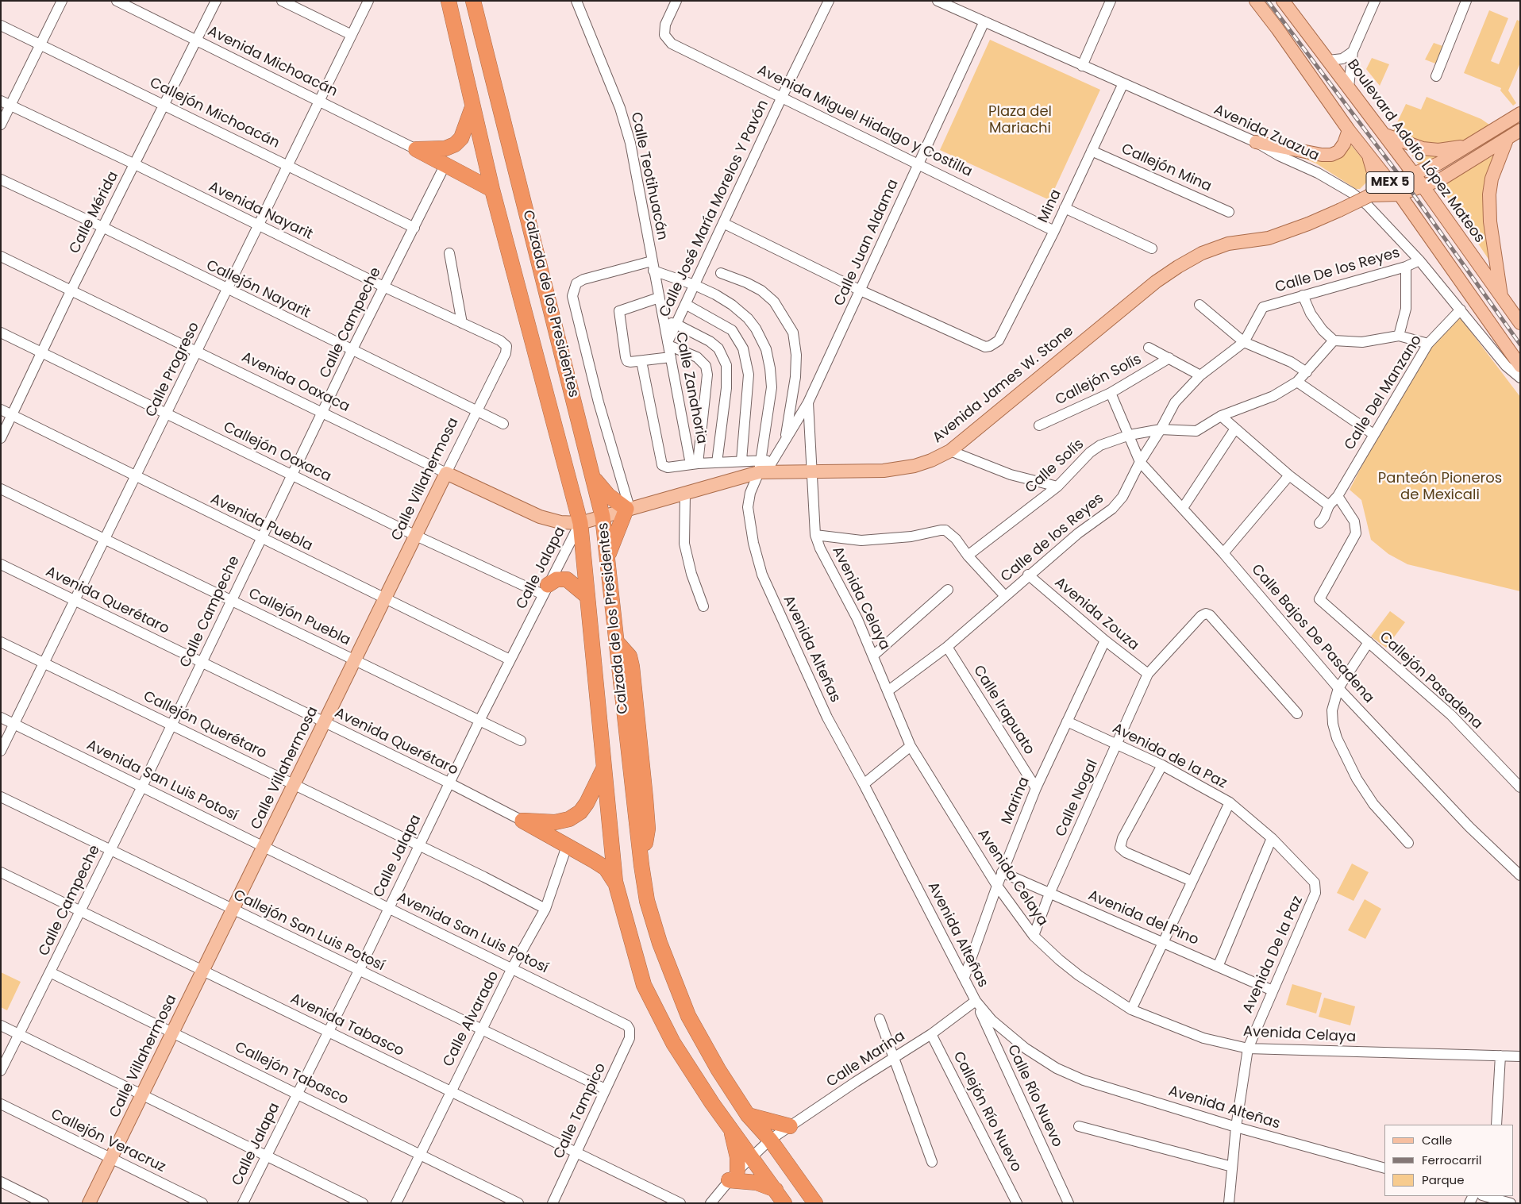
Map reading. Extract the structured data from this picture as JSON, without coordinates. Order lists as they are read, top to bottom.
{
  "streets": {
    "highway": ["Calzada de los Presidentes"],
    "main road": [
      "Boulevard Adolfo López Mateos",
      "MEX 5",
      "Avenida Oaxaca",
      "Avenida James W. Stone",
      "Calle Villahermosa"
    ],
    "street": [
      "Avenida Michoacán",
      "Callejón Michoacán",
      "Avenida Miguel Hidalgo y Costilla",
      "Avenida Zuazua",
      "Callejón Mina",
      "Calle Teotihuacán",
      "Mina",
      "Calle José María Morelos Y Pavón",
      "Avenida Nayarit",
      "Calle Mérida",
      "Calle Juan Aldama",
      "Calle De los Reyes",
      "Callejón Nayarit",
      "Calle Campeche",
      "Calle Progreso",
      "Callejón Solís",
      "Calle Zanahoria",
      "Calle Del Manzano",
      "Callejón Oaxaca",
      "Calle Solís",
      "Avenida Puebla",
      "Calle de los Reyes",
      "Calle Jalapa",
      "Avenida Celaya",
      "Avenida Querétaro",
      "Avenida Zouza",
      "Callejón Puebla",
      "Calle Bajos De Pasadena",
      "Avenida Alteñas",
      "Callejón Pasadena",
      "Calle Irapuato",
      "Callejón Querétaro",
      "Avenida de la Paz",
      "Avenida San Luis Potosí",
      "Calle Nogal",
      "Marina",
      "Avenida del Pino",
      "Callejón San Luis Potosí",
      "Avenida De la Paz",
      "Calle Alvarado",
      "Avenida Tabasco",
      "Calle Marina",
      "Callejón Tabasco",
      "Calle Río Nuevo",
      "Calle Tampico",
      "Callejón Río Nuevo",
      "Callejón Veracruz"
    ]
  },
  "crossings": [
    ["Avenida Michoacán", "Calle Mérida"],
    ["Avenida Michoacán", "Calle Progreso"],
    ["Callejón Michoacán", "Calle Mérida"],
    ["Callejón Michoacán", "Calle Campeche"],
    ["Callejón Michoacán", "Calle Progreso"],
    ["Avenida Miguel Hidalgo y Costilla", "Mina"],
    ["Avenida Miguel Hidalgo y Costilla", "Calle José María Morelos Y Pavón"],
    ["Avenida Miguel Hidalgo y Costilla", "Calle Juan Aldama"],
    ["Avenida Zuazua", "Mina"],
    ["Avenida Zuazua", "Calle Juan Aldama"],
    ["Avenida Zuazua", "Calle De los Reyes"],
    ["Avenida Zuazua", "Calle Del Manzano"],
    ["Boulevard Adolfo López Mateos", "Avenida James W. Stone"],
    ["Callejón Mina", "Mina"],
    ["Calle Teotihuacán", "Calle Zanahoria"],
    ["MEX 5", "Avenida James W. Stone"],
    ["Mina", "Calle Juan Aldama"],
    ["Calle José María Morelos Y Pavón", "Calle Zanahoria"],
    ["Avenida Nayarit", "Calle Mérida"],
    ["Avenida Nayarit", "Calle Campeche"],
    ["Avenida Nayarit", "Calle Progreso"],
    ["Avenida Nayarit", "Calle Villahermosa"],
    ["Calle Mérida", "Callejón Nayarit"],
    ["Calle Mérida", "Avenida Oaxaca"],
    ["Calle Mérida", "Callejón Oaxaca"],
    ["Calle Mérida", "Avenida Puebla"],
    ["Calle Juan Aldama", "Avenida James W. Stone"],
    ["Calle Juan Aldama", "Avenida Celaya"],
    ["Calle Juan Aldama", "Avenida Alteñas"],
    ["Calle De los Reyes", "Calle de los Reyes"],
    ["Callejón Nayarit", "Calle Campeche"],
    ["Callejón Nayarit", "Calle Progreso"],
    ["Callejón Nayarit", "Calle Villahermosa"],
    ["Calzada de los Presidentes", "Avenida Oaxaca"],
    ["Calzada de los Presidentes", "Avenida James W. Stone"],
    ["Calzada de los Presidentes", "Calle Jalapa"],
    ["Calzada de los Presidentes", "Calle Marina"],
    ["Calle Campeche", "Avenida Oaxaca"],
    ["Calle Campeche", "Callejón Oaxaca"],
    ["Calle Campeche", "Avenida Puebla"],
    ["Calle Campeche", "Avenida Querétaro"],
    ["Calle Campeche", "Callejón Puebla"],
    ["Calle Campeche", "Callejón Querétaro"],
    ["Calle Campeche", "Avenida San Luis Potosí"],
    ["Calle Campeche", "Callejón San Luis Potosí"],
    ["Calle Campeche", "Avenida Tabasco"],
    ["Calle Campeche", "Callejón Tabasco"],
    ["Calle Progreso", "Avenida Oaxaca"],
    ["Calle Progreso", "Callejón Oaxaca"],
    ["Calle Progreso", "Avenida Puebla"],
    ["Calle Progreso", "Avenida Querétaro"],
    ["Calle Progreso", "Callejón Puebla"],
    ["Calle Progreso", "Callejón Querétaro"],
    ["Calle Progreso", "Avenida San Luis Potosí"],
    ["Callejón Solís", "Calle de los Reyes"],
    ["Callejón Solís", "Calle Bajos De Pasadena"],
    ["Avenida Oaxaca", "Avenida James W. Stone"],
    ["Avenida Oaxaca", "Calle Villahermosa"],
    ["Avenida Oaxaca", "Calle Jalapa"],
    ["Avenida James W. Stone", "Calle Jalapa"],
    ["Avenida James W. Stone", "Avenida Celaya"],
    ["Avenida James W. Stone", "Avenida Alteñas"],
    ["Calle Del Manzano", "Callejón Pasadena"],
    ["Callejón Oaxaca", "Calle Villahermosa"],
    ["Callejón Oaxaca", "Calle Jalapa"],
    ["Calle Solís", "Calle de los Reyes"],
    ["Calle Solís", "Calle Bajos De Pasadena"],
    ["Calle Villahermosa", "Avenida Puebla"],
    ["Calle Villahermosa", "Avenida Querétaro"],
    ["Calle Villahermosa", "Callejón Puebla"],
    ["Calle Villahermosa", "Callejón Querétaro"],
    ["Calle Villahermosa", "Avenida San Luis Potosí"],
    ["Calle Villahermosa", "Callejón San Luis Potosí"],
    ["Calle Villahermosa", "Avenida Tabasco"],
    ["Calle Villahermosa", "Callejón Tabasco"],
    ["Calle Villahermosa", "Callejón Veracruz"],
    ["Avenida Puebla", "Calle Jalapa"],
    ["Calle de los Reyes", "Avenida Celaya"],
    ["Calle de los Reyes", "Avenida Zouza"],
    ["Calle de los Reyes", "Calle Bajos De Pasadena"],
    ["Calle de los Reyes", "Calle Irapuato"],
    ["Calle Jalapa", "Avenida Querétaro"],
    ["Calle Jalapa", "Callejón Puebla"],
    ["Calle Jalapa", "Callejón Querétaro"],
    ["Calle Jalapa", "Avenida San Luis Potosí"],
    ["Calle Jalapa", "Callejón San Luis Potosí"],
    ["Calle Jalapa", "Avenida Tabasco"],
    ["Calle Jalapa", "Callejón Tabasco"],
    ["Avenida Celaya", "Calle Nogal"],
    ["Avenida Celaya", "Marina"],
    ["Avenida Celaya", "Avenida De la Paz"],
    ["Avenida Zouza", "Calle Nogal"],
    ["Avenida Zouza", "Marina"],
    ["Avenida Alteñas", "Marina"],
    ["Avenida Alteñas", "Avenida De la Paz"],
    ["Avenida Alteñas", "Calle Marina"],
    ["Avenida Alteñas", "Calle Río Nuevo"],
    ["Calle Irapuato", "Marina"],
    ["Callejón Querétaro", "Calle Alvarado"],
    ["Avenida de la Paz", "Calle Nogal"],
    ["Avenida de la Paz", "Marina"],
    ["Avenida de la Paz", "Avenida De la Paz"],
    ["Avenida San Luis Potosí", "Calle Alvarado"],
    ["Avenida San Luis Potosí", "Calle Tampico"],
    ["Calle Nogal", "Avenida del Pino"],
    ["Marina", "Avenida del Pino"],
    ["Avenida del Pino", "Avenida De la Paz"],
    ["Callejón San Luis Potosí", "Calle Alvarado"],
    ["Callejón San Luis Potosí", "Calle Tampico"],
    ["Calle Alvarado", "Avenida Tabasco"],
    ["Calle Alvarado", "Callejón Tabasco"],
    ["Avenida Tabasco", "Calle Tampico"],
    ["Calle Marina", "Calle Río Nuevo"],
    ["Calle Marina", "Callejón Río Nuevo"]
  ],
  "parks": ["Plaza del Mariachi", "Panteón Pioneros de Mexicali"],
  "legend": ["Calle", "Ferrocarril", "Parque"]
}
